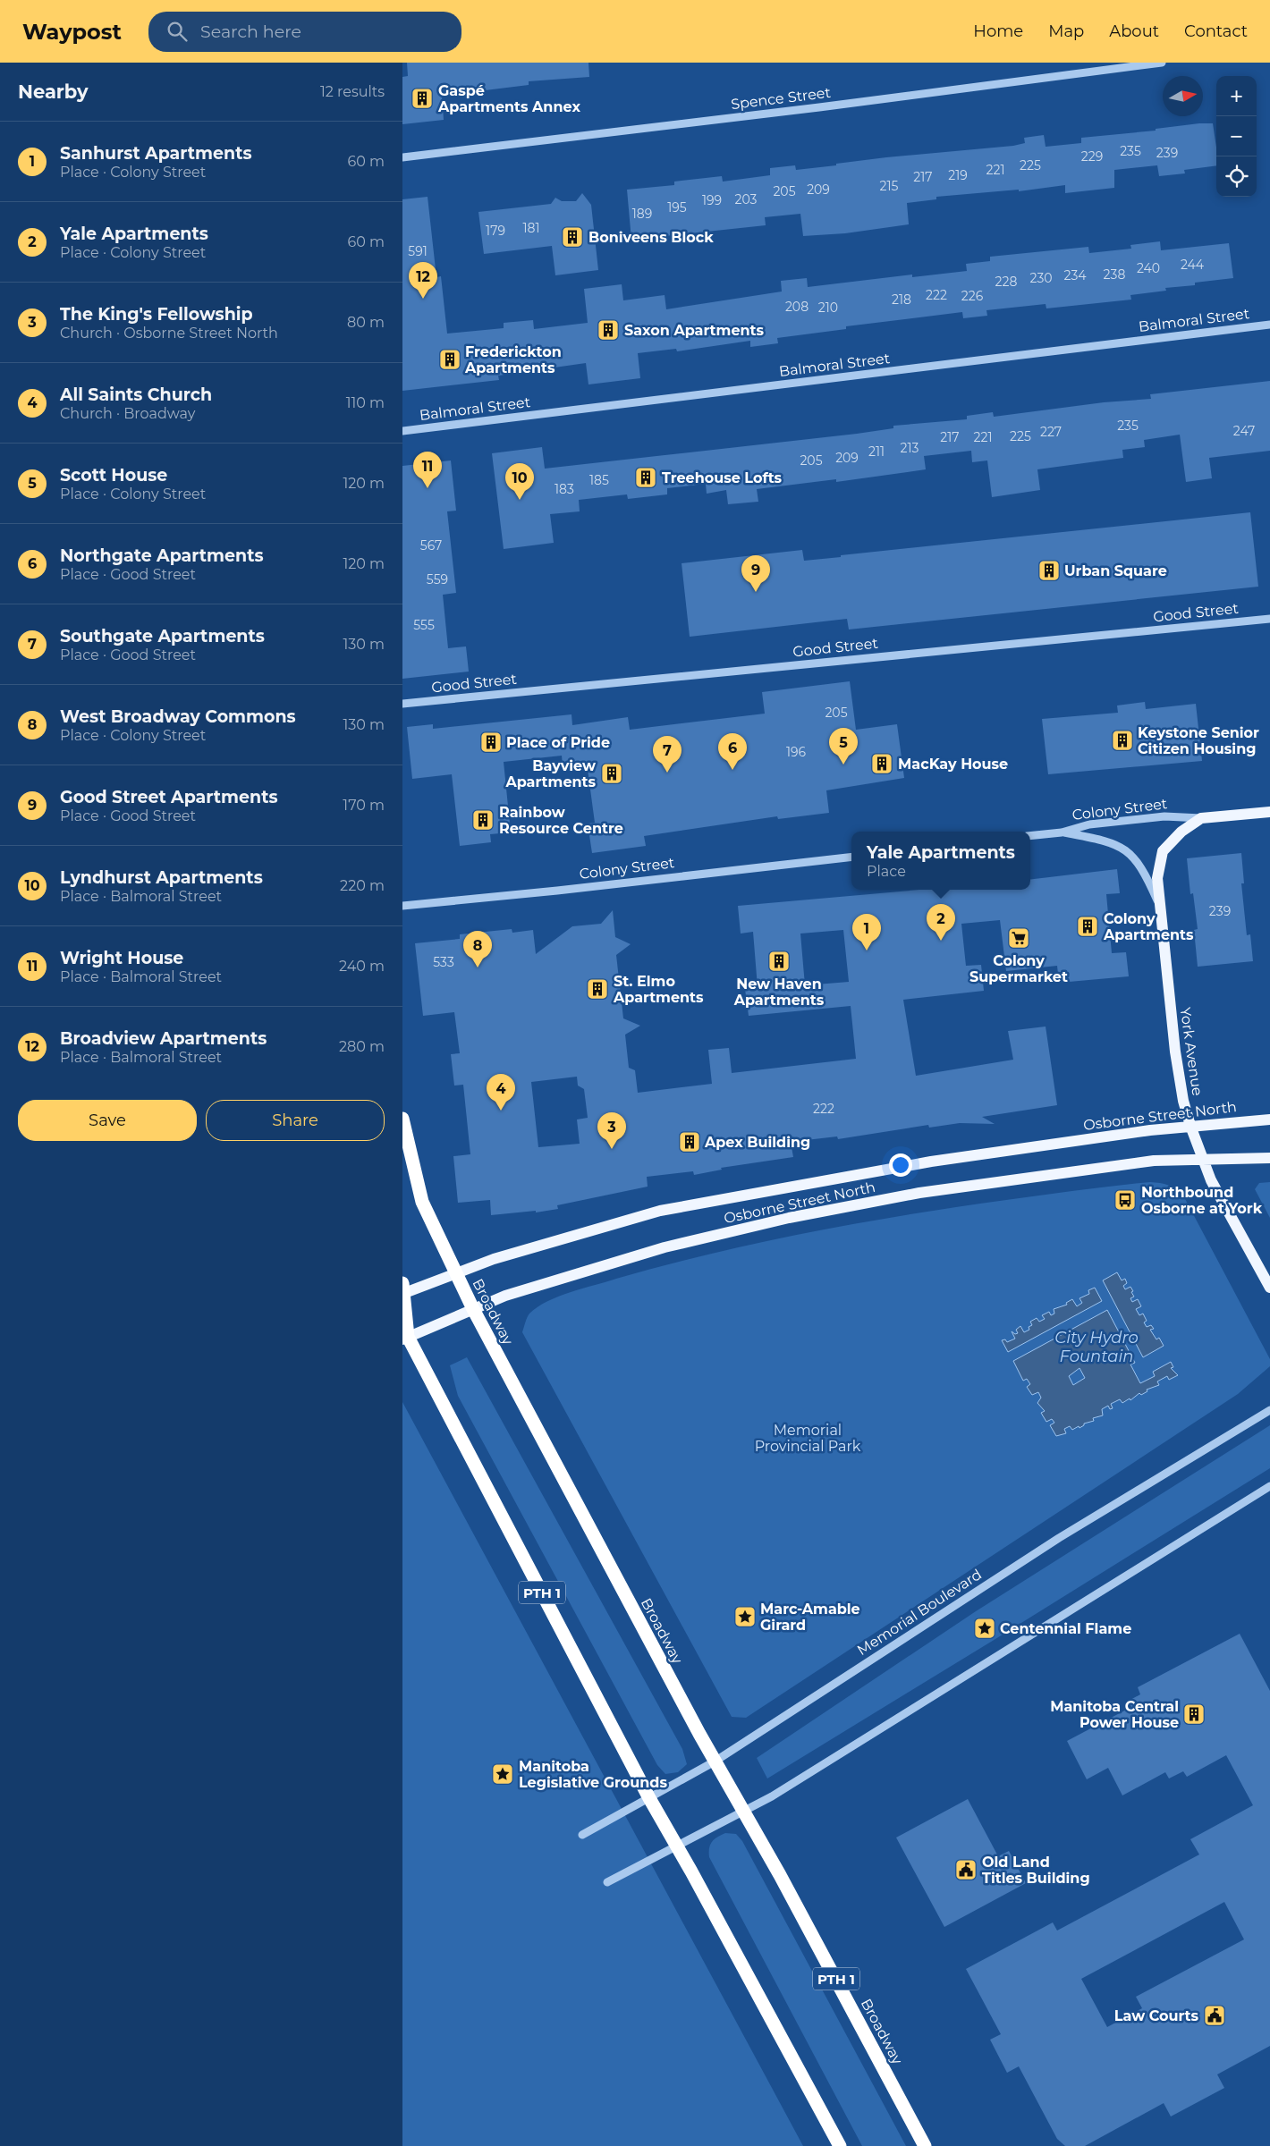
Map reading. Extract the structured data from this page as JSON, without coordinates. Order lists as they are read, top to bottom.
{
  "streets": {
    "highway": ["Broadway", "PTH 1"],
    "main road": ["Colony Street", "York Avenue", "Osborne Street North"],
    "street": [
      "Spence Street",
      "Balmoral Street",
      "Good Street",
      "Memorial Boulevard"
    ]
  },
  "crossings": [
    ["Colony Street", "York Avenue"],
    ["York Avenue", "Osborne Street North"],
    ["Osborne Street North", "Broadway"],
    ["Osborne Street North", "PTH 1"],
    ["Broadway", "Memorial Boulevard"],
    ["PTH 1", "Memorial Boulevard"]
  ],
  "water": ["City Hydro Fountain"],
  "parks": ["Memorial Provincial Park"],
  "places": {
    "building": [
      "Gaspé Apartments Annex",
      "Boniveens Block",
      "Saxon Apartments",
      "Frederickton Apartments",
      "Treehouse Lofts",
      "Urban Square",
      "Keystone Senior Citizen Housing",
      "Place of Pride",
      "MacKay House",
      "Bayview Apartments",
      "Rainbow Resource Centre",
      "Colony Apartments",
      "New Haven Apartments",
      "St. Elmo Apartments",
      "Apex Building",
      "Manitoba Central Power House"
    ],
    "supermarket": ["Colony Supermarket"],
    "bus stop": ["Northbound Osborne at York"],
    "place": ["Marc-Amable Girard", "Centennial Flame", "Manitoba Legislative Grounds"],
    "public building": ["Old Land Titles Building", "Law Courts"]
  },
  "house_numbers": [
    "235",
    "239",
    "229",
    "225",
    "221",
    "219",
    "217",
    "215",
    "209",
    "205",
    "203",
    "199",
    "195",
    "189",
    "181",
    "179",
    "591",
    "244",
    "240",
    "238",
    "234",
    "230",
    "228",
    "222",
    "226",
    "218",
    "208",
    "210",
    "235",
    "247",
    "227",
    "225",
    "217",
    "221",
    "213",
    "211",
    "209",
    "205",
    "185",
    "183",
    "567",
    "559",
    "555",
    "205",
    "196",
    "239",
    "533",
    "222"
  ],
  "north": "right",
  "page": {
    "header": "Waypost",
    "search": "Search here",
    "nav": [
      "Home",
      "Map",
      "About",
      "Contact"
    ],
    "heading": ["Nearby", "12 results"],
    "map_buttons": ["+", "−"],
    "list": [
      {
        "mark": "1",
        "name": "Sanhurst Apartments",
        "note": "Place · Colony Street",
        "value": "60 m"
      },
      {
        "mark": "2",
        "name": "Yale Apartments",
        "note": "Place · Colony Street",
        "value": "60 m"
      },
      {
        "mark": "3",
        "name": "The King's Fellowship",
        "note": "Church · Osborne Street North",
        "value": "80 m"
      },
      {
        "mark": "4",
        "name": "All Saints Church",
        "note": "Church · Broadway",
        "value": "110 m"
      },
      {
        "mark": "5",
        "name": "Scott House",
        "note": "Place · Colony Street",
        "value": "120 m"
      },
      {
        "mark": "6",
        "name": "Northgate Apartments",
        "note": "Place · Good Street",
        "value": "120 m"
      },
      {
        "mark": "7",
        "name": "Southgate Apartments",
        "note": "Place · Good Street",
        "value": "130 m"
      },
      {
        "mark": "8",
        "name": "West Broadway Commons",
        "note": "Place · Colony Street",
        "value": "130 m"
      },
      {
        "mark": "9",
        "name": "Good Street Apartments",
        "note": "Place · Good Street",
        "value": "170 m"
      },
      {
        "mark": "10",
        "name": "Lyndhurst Apartments",
        "note": "Place · Balmoral Street",
        "value": "220 m"
      },
      {
        "mark": "11",
        "name": "Wright House",
        "note": "Place · Balmoral Street",
        "value": "240 m"
      },
      {
        "mark": "12",
        "name": "Broadview Apartments",
        "note": "Place · Balmoral Street",
        "value": "280 m"
      }
    ],
    "pins": [
      "12",
      "11",
      "10",
      "9",
      "5",
      "6",
      "7",
      "2",
      "1",
      "8",
      "4",
      "3"
    ],
    "popup": ["Yale Apartments", "Place"],
    "buttons": ["Save", "Share"]
  }
}
